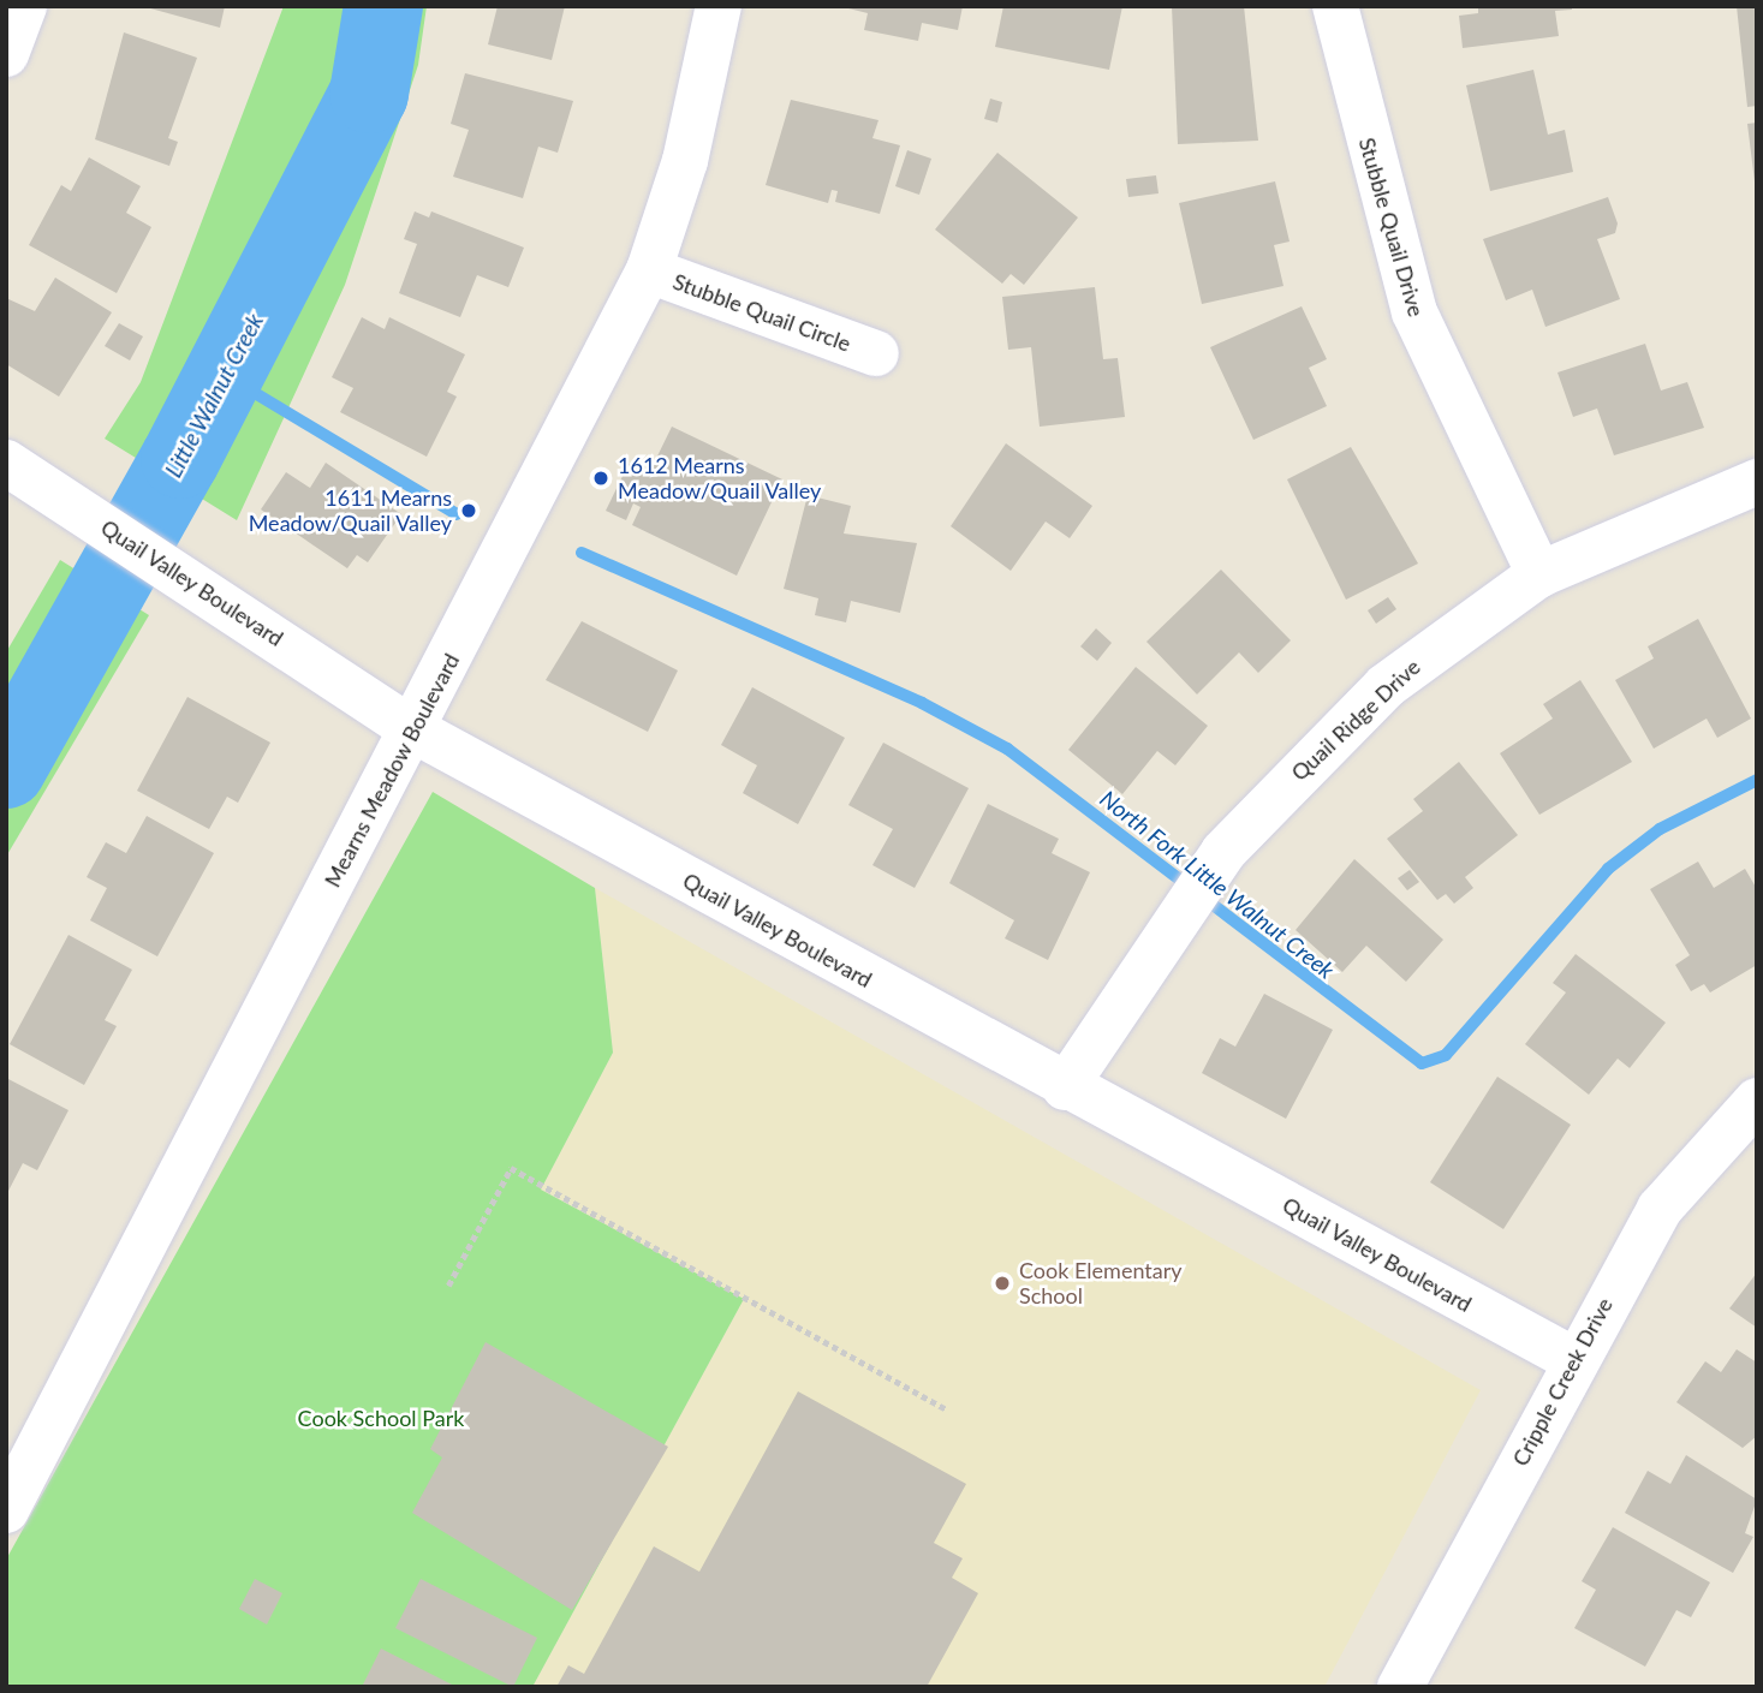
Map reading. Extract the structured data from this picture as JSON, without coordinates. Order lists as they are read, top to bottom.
{
  "streets": {
    "street": [
      "Stubble Quail Drive",
      "Stubble Quail Circle",
      "Quail Valley Boulevard",
      "Quail Ridge Drive",
      "Mearns Meadow Boulevard",
      "Cripple Creek Drive"
    ]
  },
  "crossings": [
    ["Stubble Quail Drive", "Quail Ridge Drive"],
    ["Stubble Quail Circle", "Mearns Meadow Boulevard"],
    ["Quail Valley Boulevard", "Quail Ridge Drive"],
    ["Quail Valley Boulevard", "Mearns Meadow Boulevard"],
    ["Quail Valley Boulevard", "Cripple Creek Drive"]
  ],
  "water": ["Little Walnut Creek", "North Fork Little Walnut Creek"],
  "parks": ["Cook School Park"],
  "places": ["1612 Mearns Meadow/Quail Valley", "1611 Mearns Meadow/Quail Valley", "Cook Elementary School"]
}
